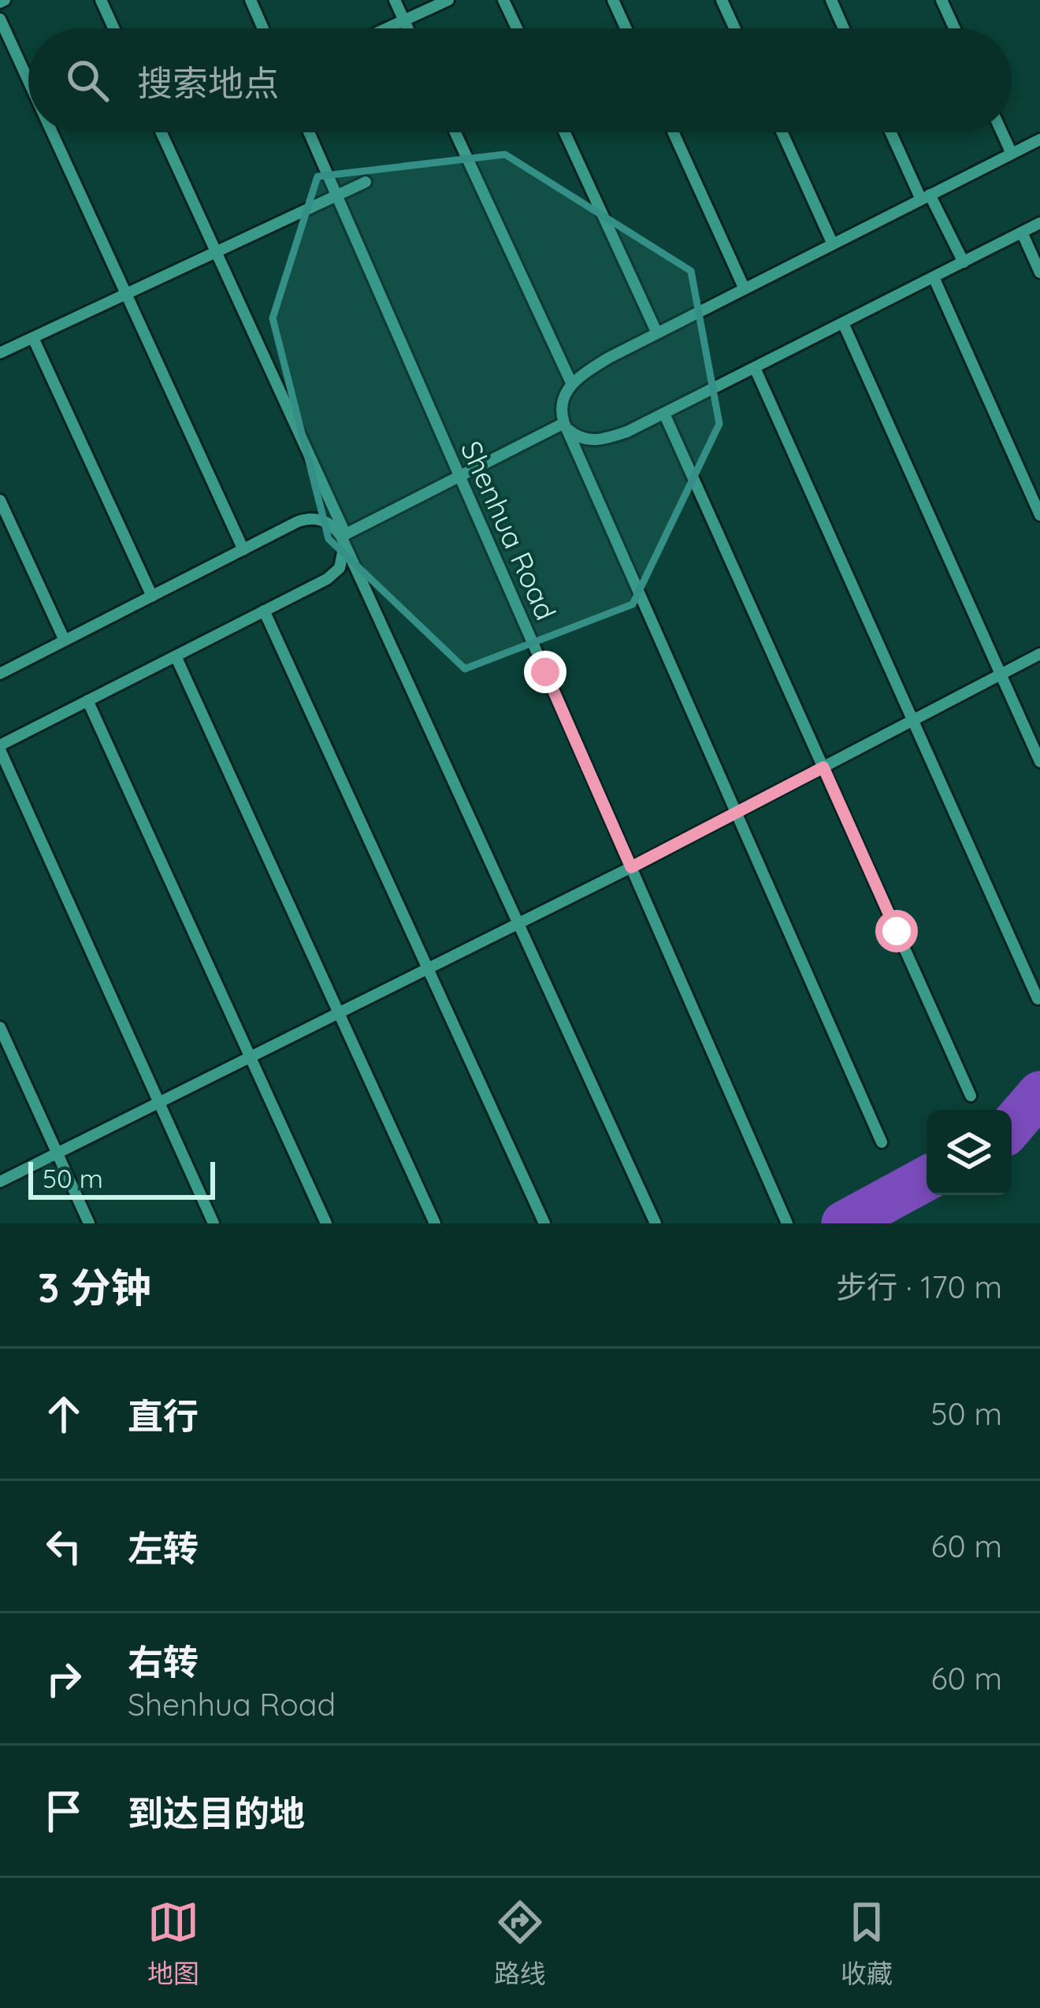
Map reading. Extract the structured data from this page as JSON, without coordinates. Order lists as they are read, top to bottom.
{
  "streets": {
    "lane": ["Shenhua Road"]
  },
  "scale_bar": "50 m",
  "page": {
    "search": "搜索地点",
    "scale": "50 m",
    "heading": ["3 分钟", "步行 · 170 m"],
    "list": [
      ["直行", "50 m"],
      ["左转", "60 m"],
      ["右转", "Shenhua Road", "60 m"],
      "到达目的地"
    ],
    "nav": ["地图", "路线", "收藏"]
  }
}
